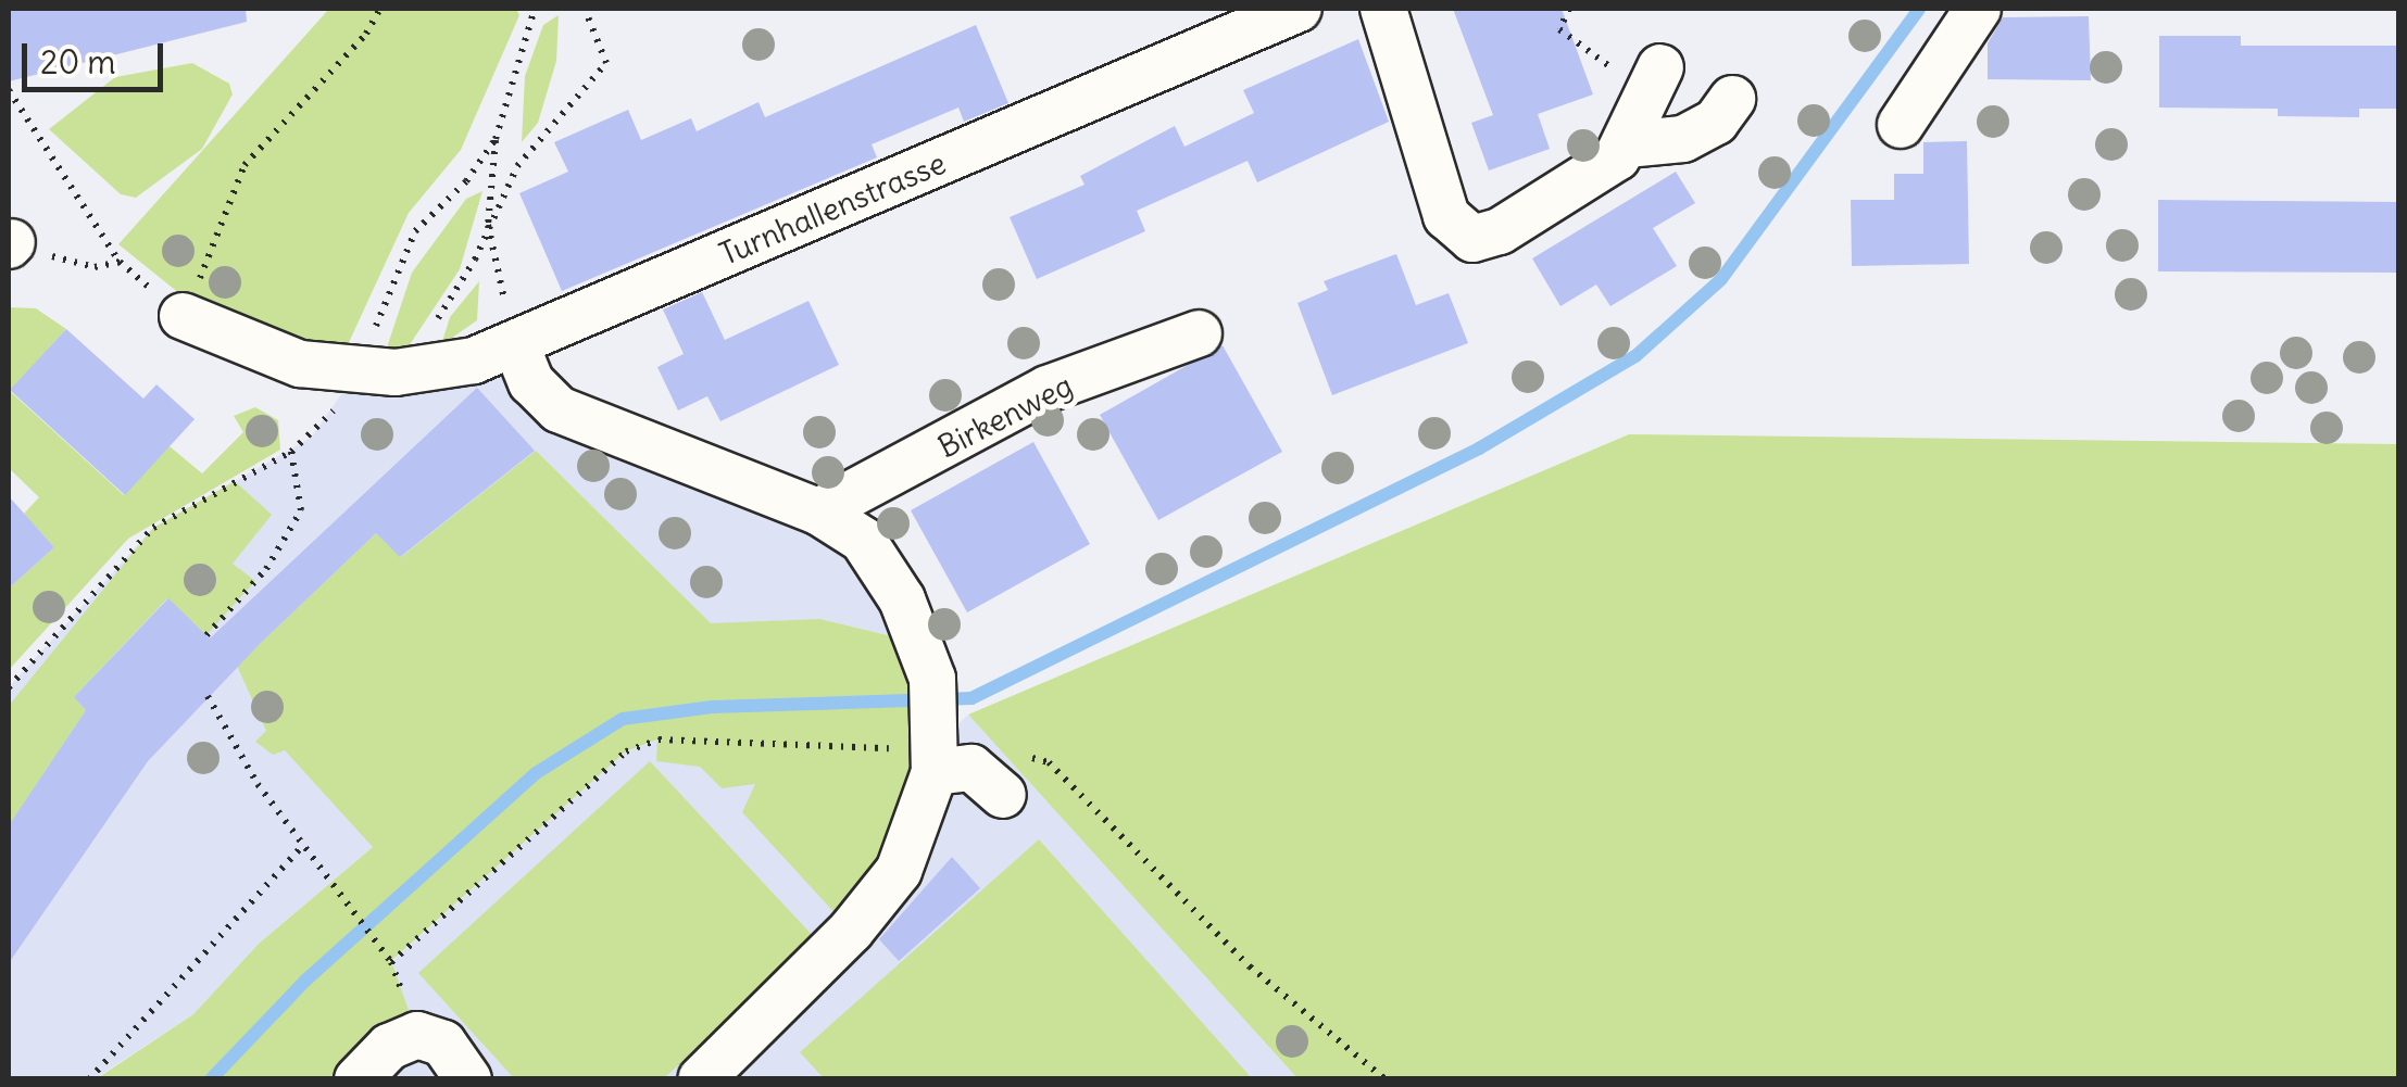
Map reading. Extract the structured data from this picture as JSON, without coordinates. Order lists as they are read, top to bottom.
{
  "streets": {
    "street": ["Turnhallenstrasse", "Birkenweg"]
  },
  "scale_bar": "20 m"
}
